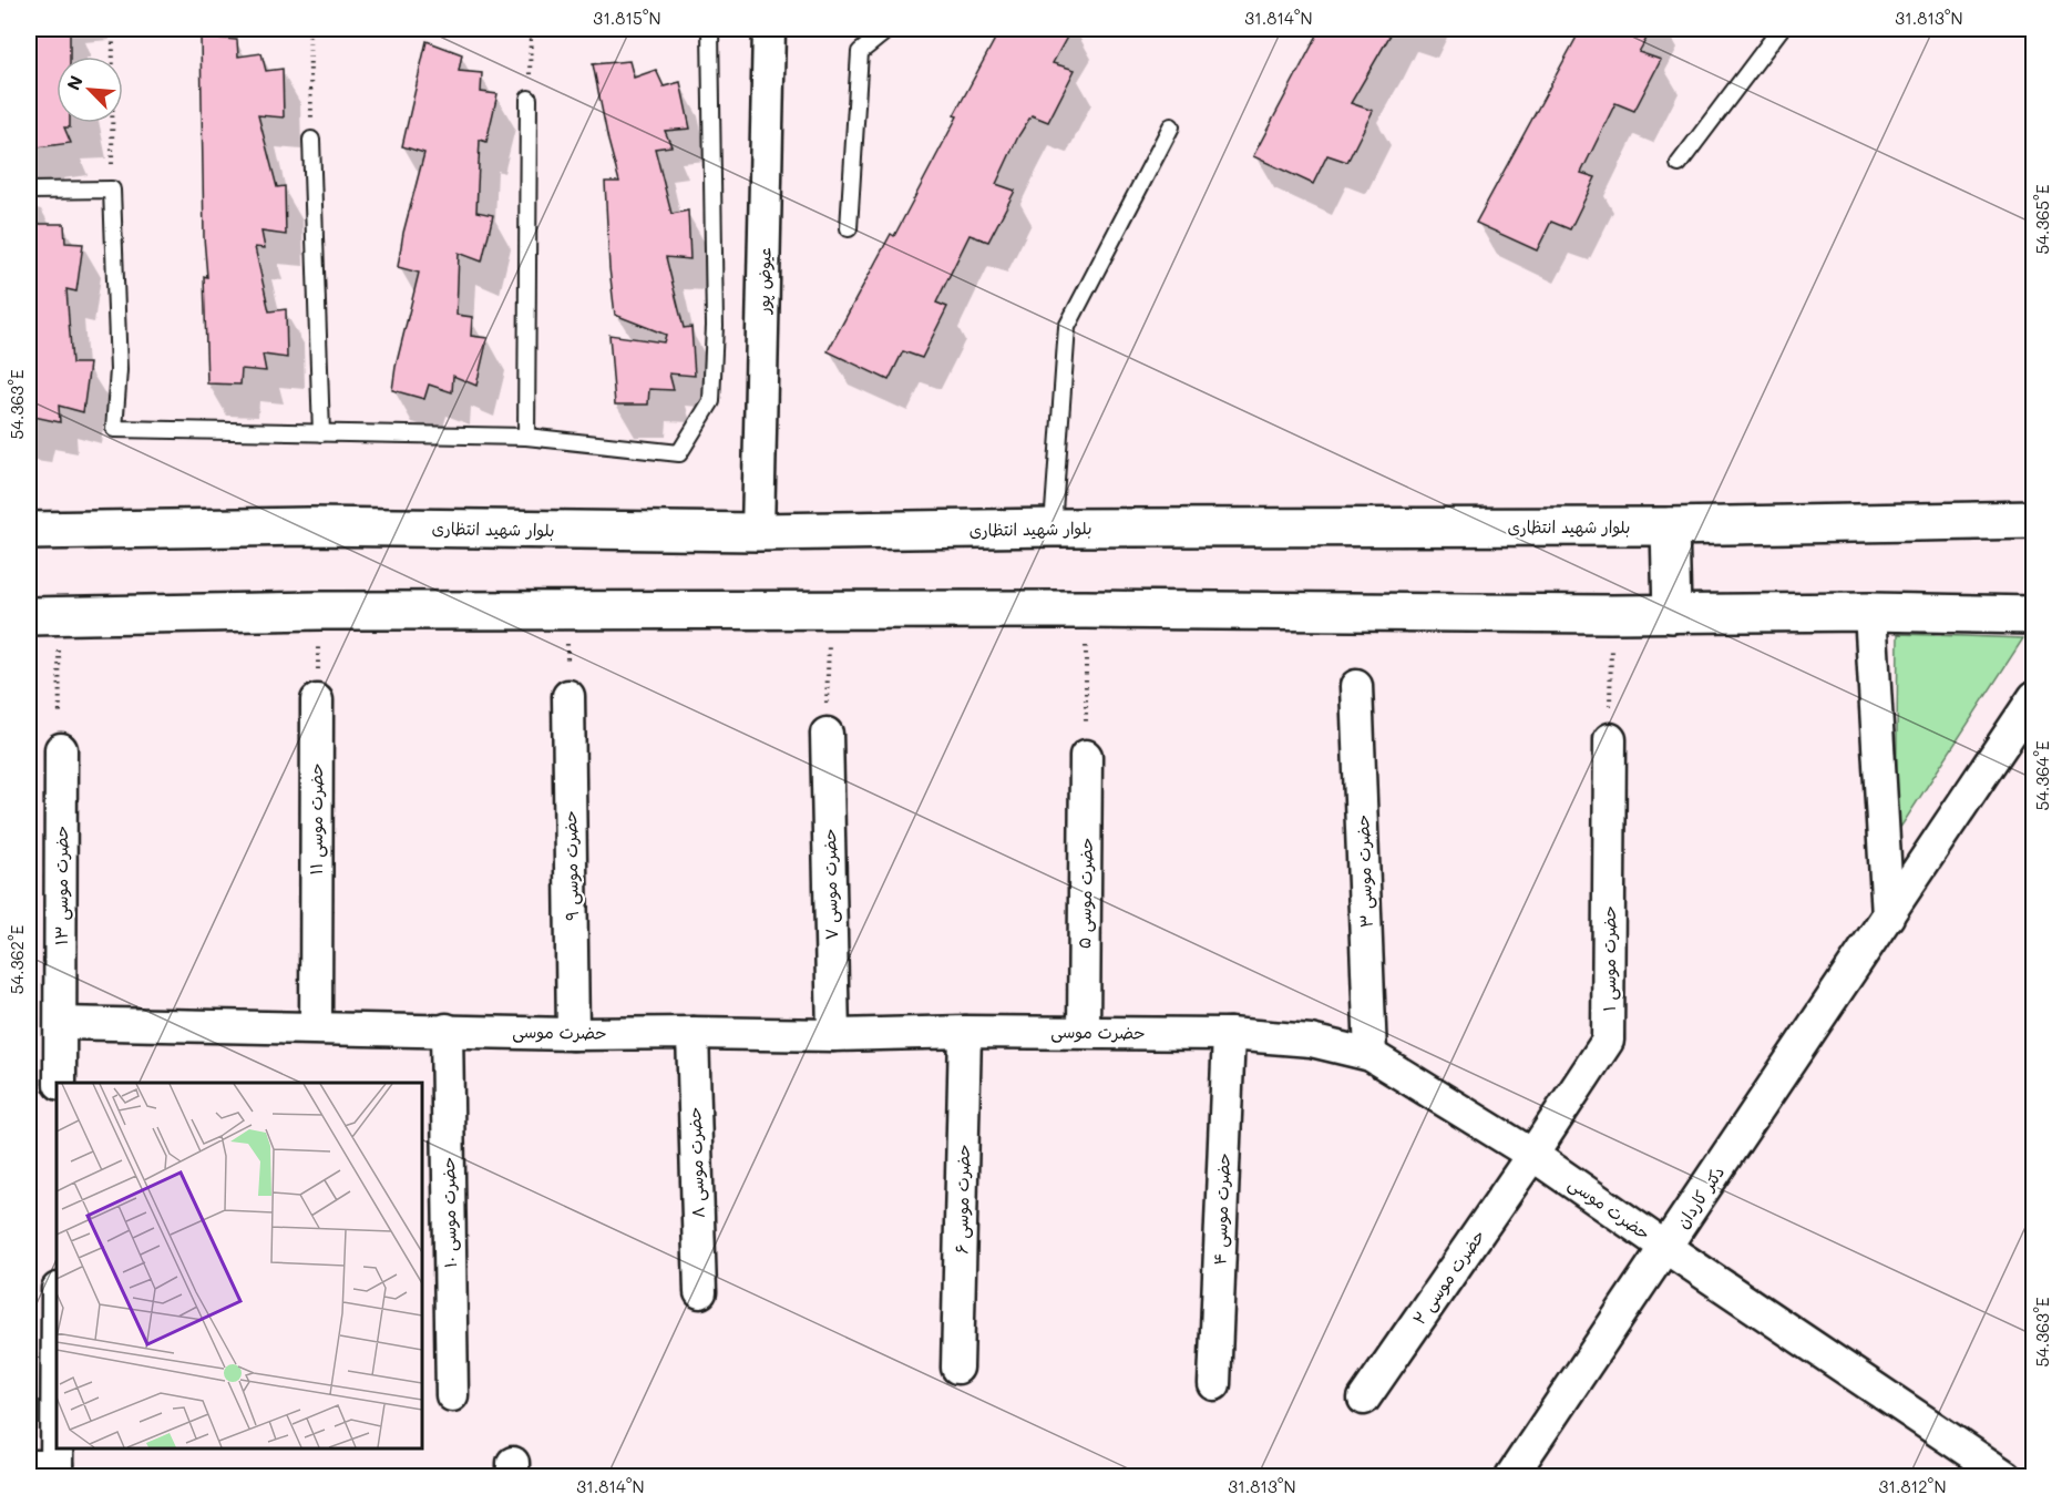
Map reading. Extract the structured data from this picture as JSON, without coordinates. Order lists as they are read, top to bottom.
{
  "streets": {
    "main road": ["بلوار شهید انتظاری"],
    "street": [
      "عیوض پور",
      "حضرت موسی ۱۱",
      "حضرت موسی ۹",
      "حضرت موسی ۳",
      "حضرت موسی ۷",
      "حضرت موسی ۱۳",
      "حضرت موسی ۵",
      "حضرت موسی ۱",
      "حضرت موسی",
      "حضرت موسی ۸",
      "دکتر کاردان",
      "حضرت موسی ۶",
      "حضرت موسی ۴",
      "حضرت موسی ۱۰",
      "حضرت موسی ۲"
    ]
  },
  "crossings": [
    ["عیوض پور", "بلوار شهید انتظاری"],
    ["حضرت موسی ۱۱", "حضرت موسی"],
    ["حضرت موسی ۹", "حضرت موسی"],
    ["حضرت موسی ۳", "حضرت موسی"],
    ["حضرت موسی ۷", "حضرت موسی"],
    ["حضرت موسی ۱۳", "حضرت موسی"],
    ["حضرت موسی ۵", "حضرت موسی"],
    ["حضرت موسی ۱", "حضرت موسی"],
    ["حضرت موسی ۱", "حضرت موسی ۲"],
    ["حضرت موسی", "حضرت موسی ۸"],
    ["حضرت موسی", "دکتر کاردان"],
    ["حضرت موسی", "حضرت موسی ۶"],
    ["حضرت موسی", "حضرت موسی ۴"],
    ["حضرت موسی", "حضرت موسی ۱۰"],
    ["حضرت موسی", "حضرت موسی ۲"]
  ],
  "north": "top left",
  "coordinates": [
    "31.815°N",
    "31.814°N",
    "31.813°N",
    "54.365°E",
    "54.363°E",
    "54.364°E",
    "54.362°E",
    "31.812°N"
  ]
}
